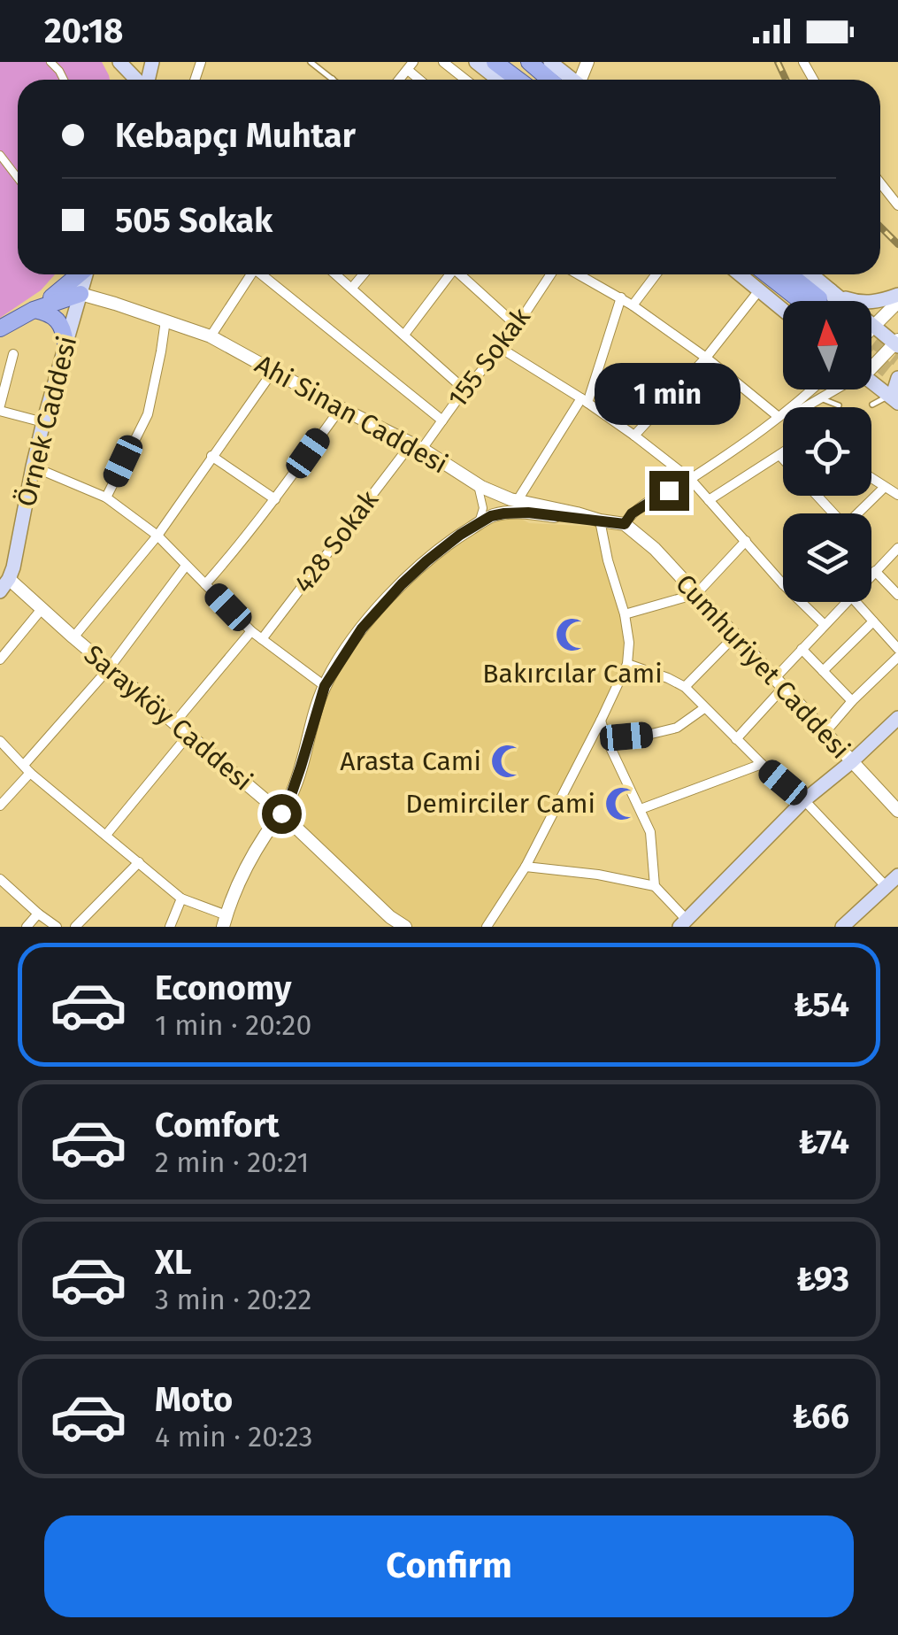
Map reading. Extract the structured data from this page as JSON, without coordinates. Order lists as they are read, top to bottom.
{
  "streets": {
    "main road": ["Örnek Caddesi"],
    "street": [
      "155 Sokak",
      "Ahi Sinan Caddesi",
      "428 Sokak",
      "Cumhuriyet Caddesi",
      "Sarayköy Caddesi"
    ]
  },
  "crossings": [
    ["155 Sokak", "Ahi Sinan Caddesi"],
    ["155 Sokak", "428 Sokak"],
    ["Ahi Sinan Caddesi", "Örnek Caddesi"],
    ["Ahi Sinan Caddesi", "428 Sokak"],
    ["Ahi Sinan Caddesi", "Cumhuriyet Caddesi"],
    ["Örnek Caddesi", "Sarayköy Caddesi"]
  ],
  "places": {
    "mosque": ["Bakırcılar Cami", "Arasta Cami", "Demirciler Cami"]
  },
  "north": "top",
  "page": {
    "status": "20:18",
    "banner": ["Kebapçı Muhtar", "505 Sokak"],
    "bubble": "1 min",
    "list": [
      {
        "name": "Economy",
        "note": "1 min · 20:20",
        "value": "₺54"
      },
      {
        "name": "Comfort",
        "note": "2 min · 20:21",
        "value": "₺74"
      },
      {
        "name": "XL",
        "note": "3 min · 20:22",
        "value": "₺93"
      },
      {
        "name": "Moto",
        "note": "4 min · 20:23",
        "value": "₺66"
      }
    ],
    "buttons": "Confirm"
  }
}
